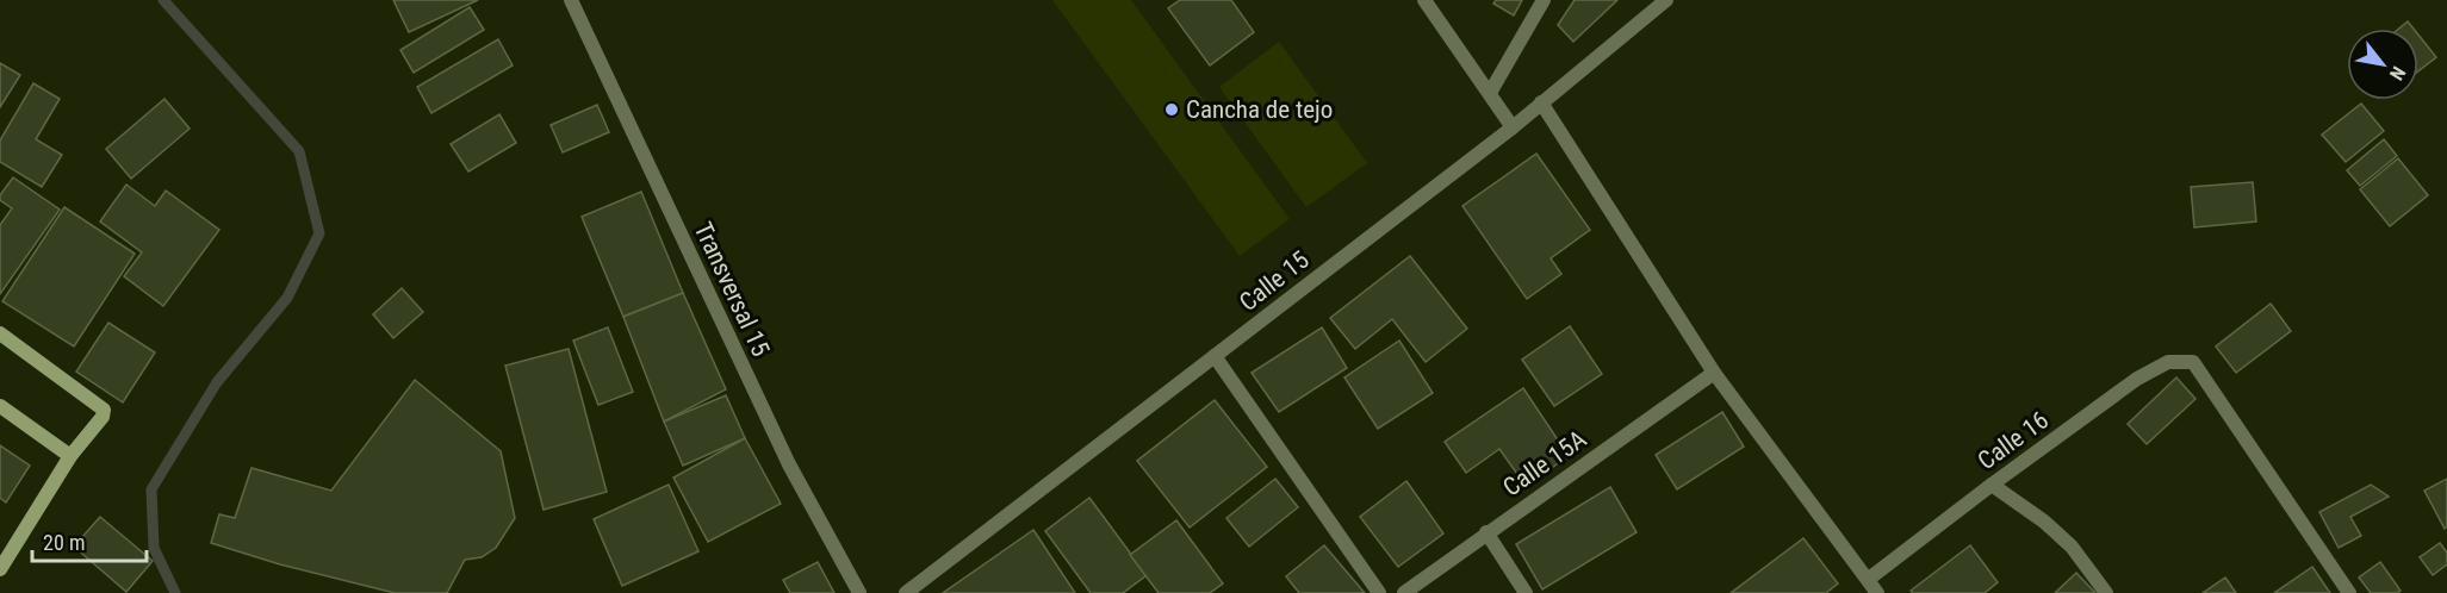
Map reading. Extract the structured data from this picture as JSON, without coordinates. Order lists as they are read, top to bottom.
{
  "streets": {
    "street": [
      "Calle 15",
      "Transversal 15",
      "Calle 16",
      "Calle 15A"
    ]
  },
  "places": ["Cancha de tejo"],
  "scale_bar": "20 m",
  "north": "bottom right"
}
